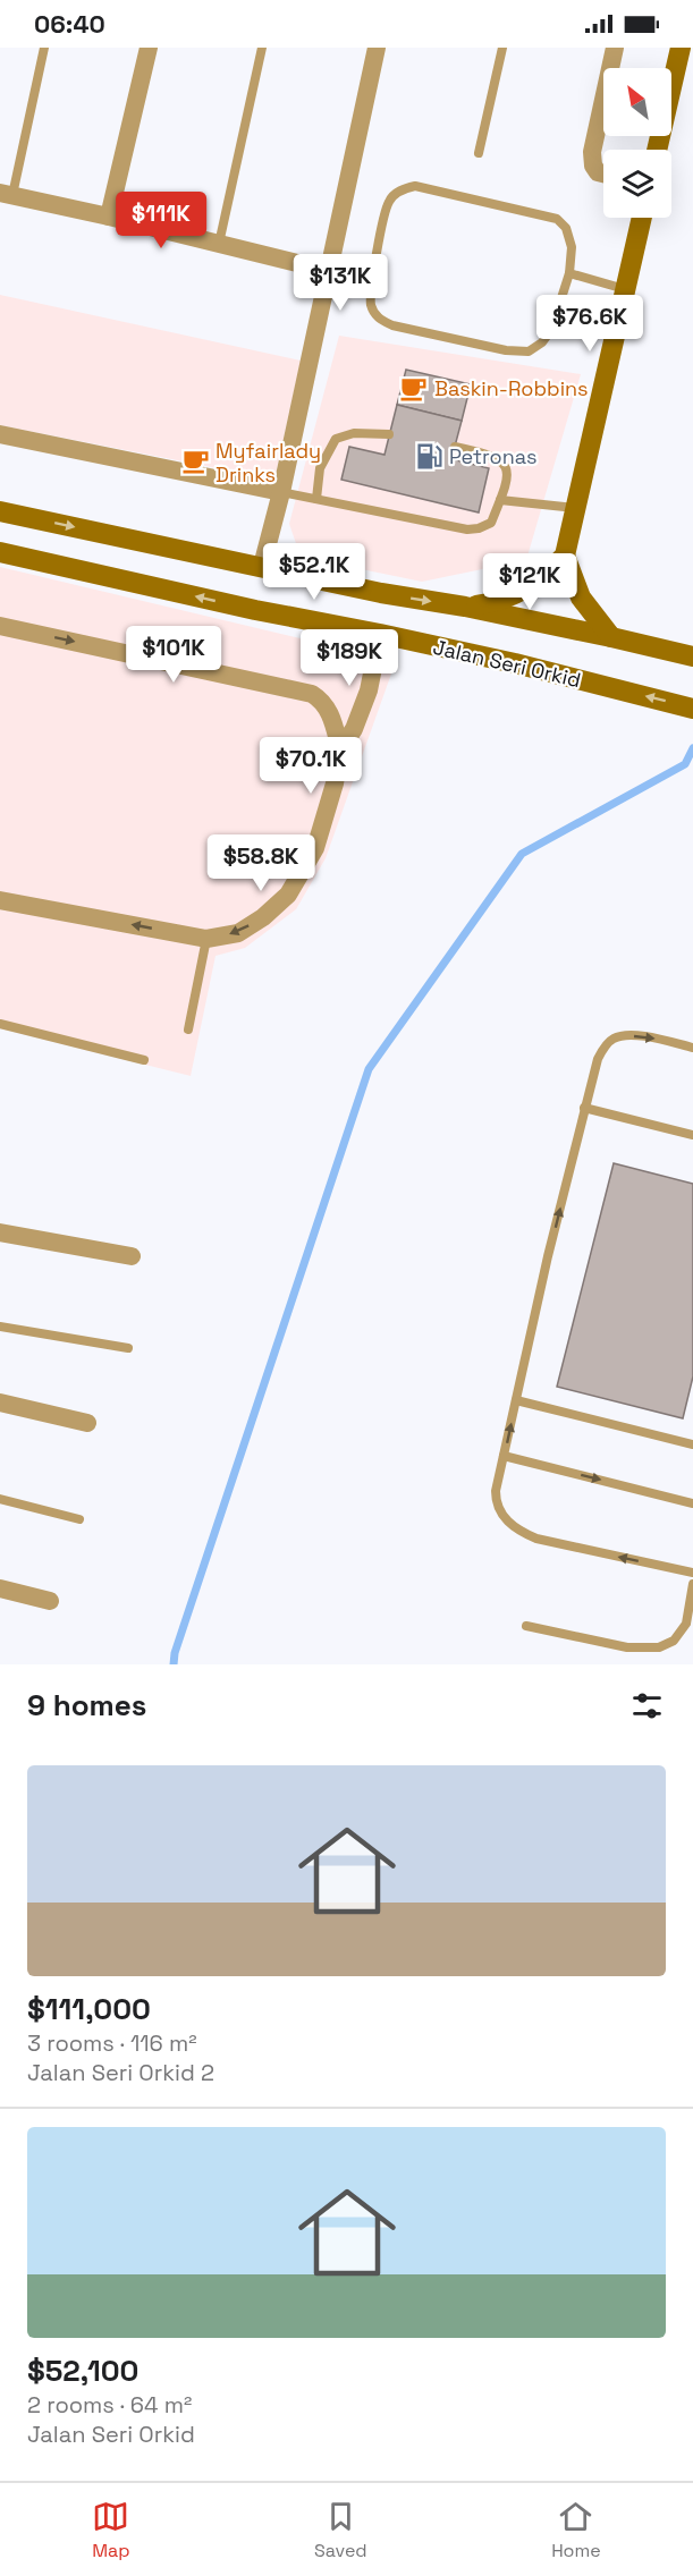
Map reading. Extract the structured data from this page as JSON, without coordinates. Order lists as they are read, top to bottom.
{
  "streets": {
    "main road": ["Jalan Seri Orkid"]
  },
  "places": {
    "cafe": ["Baskin-Robbins", "Myfairlady Drinks"],
    "fuel station": ["Petronas"]
  },
  "north": "top left",
  "page": {
    "status": "06:40",
    "price": [
      "$111K",
      "$131K",
      "$76.6K",
      "$52.1K",
      "$121K",
      "$101K",
      "$189K",
      "$70.1K",
      "$58.8K"
    ],
    "heading": "9 homes",
    "list": [
      {
        "name": "$111,000",
        "note": "3 rooms · 116 m² · Jalan Seri Orkid 2"
      },
      {
        "name": "$52,100",
        "note": "2 rooms · 64 m² · Jalan Seri Orkid"
      }
    ],
    "tabs": ["Map", "Saved", "Home"]
  }
}
